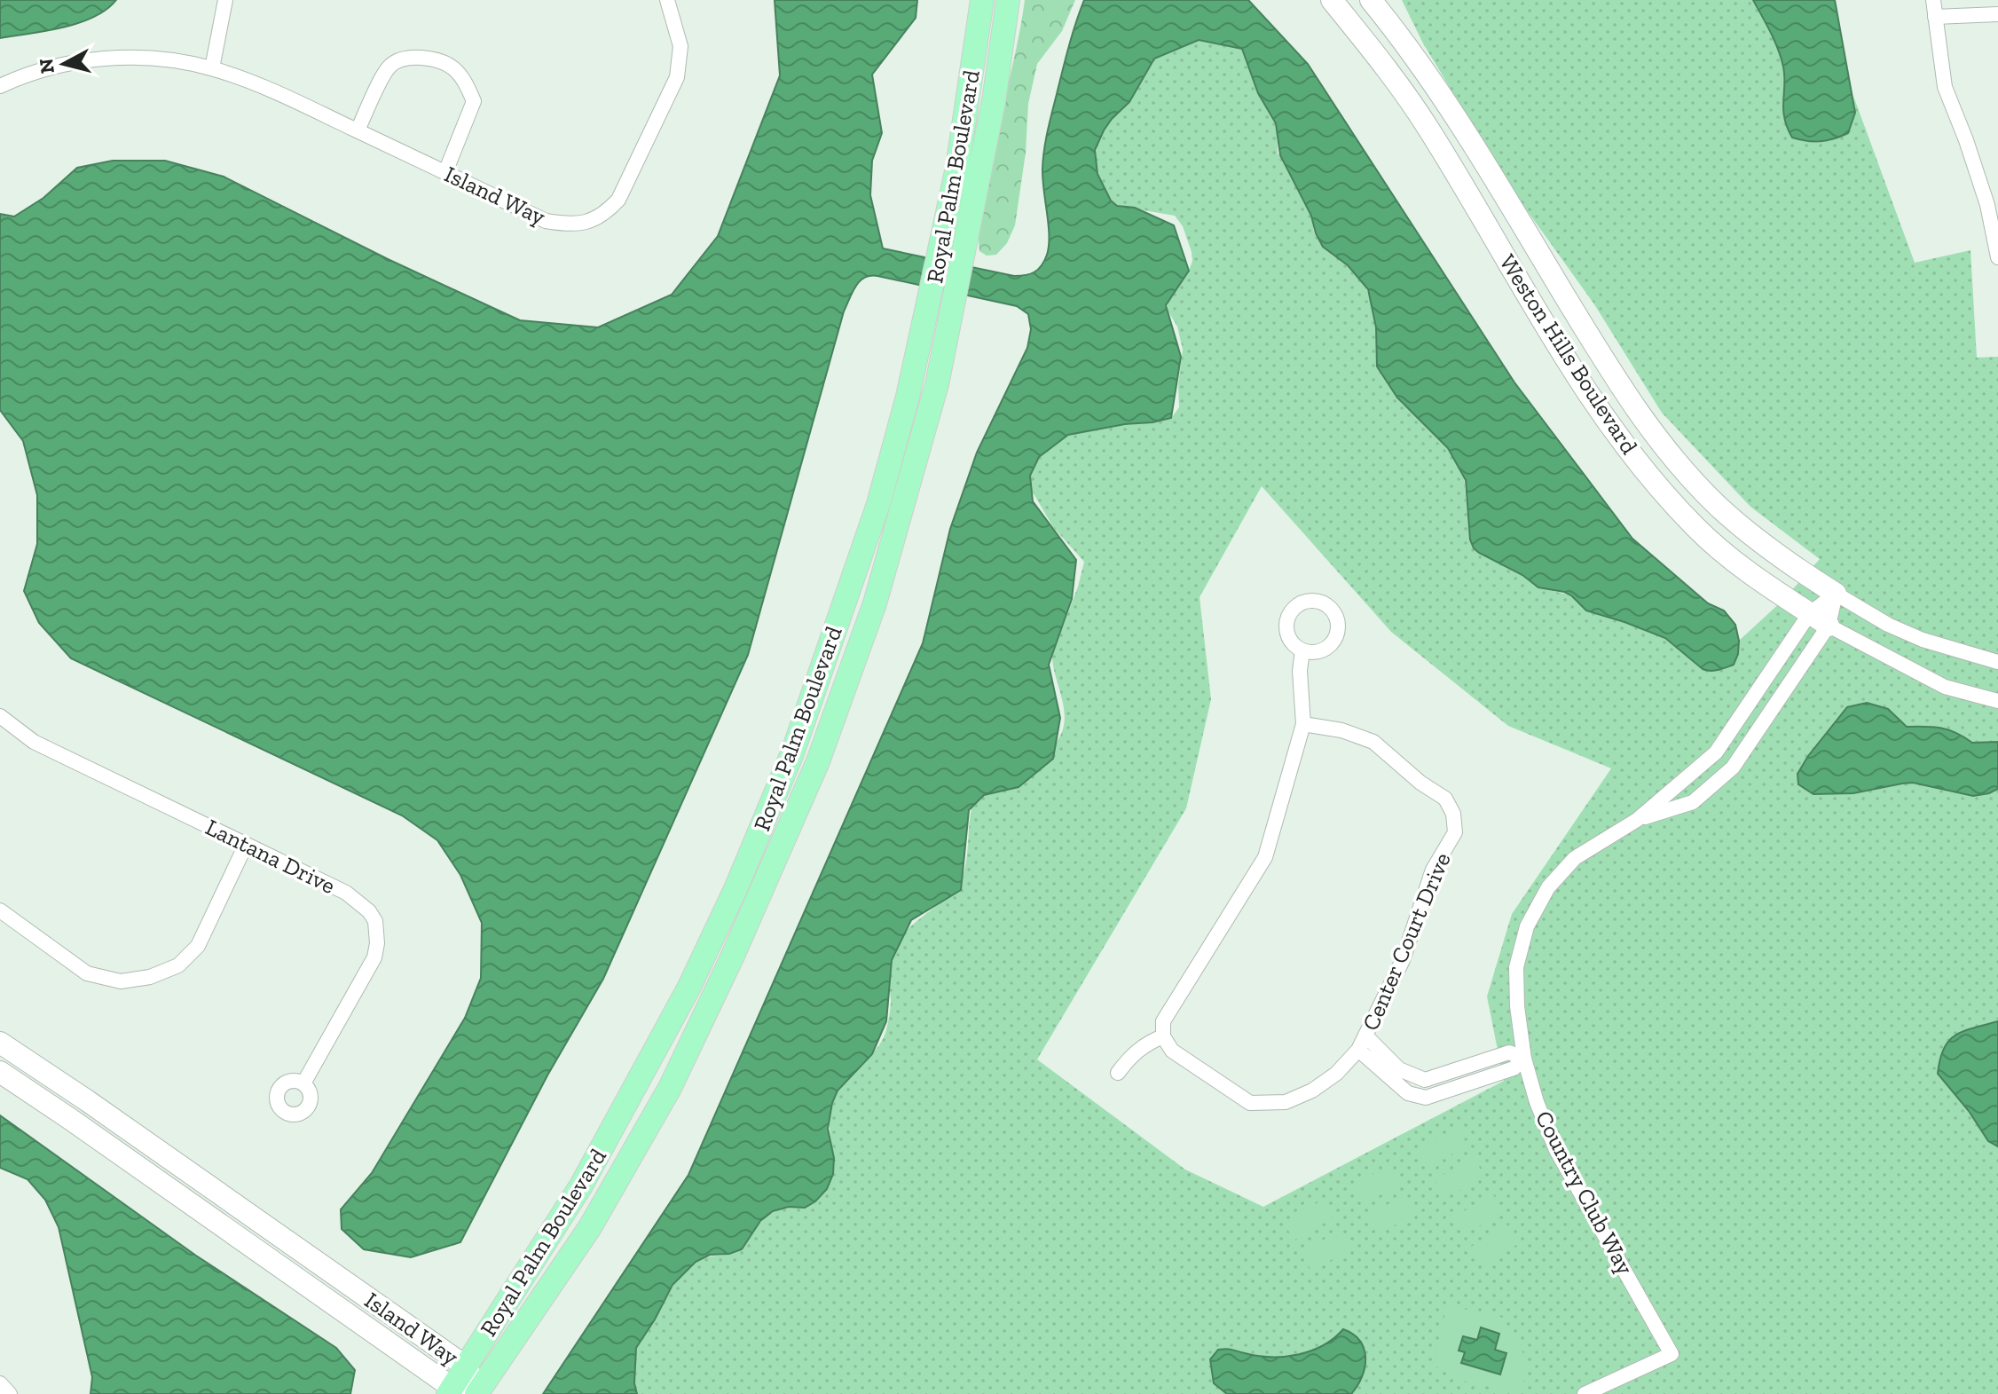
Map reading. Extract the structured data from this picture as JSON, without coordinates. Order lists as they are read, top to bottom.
{
  "streets": {
    "main road": ["Royal Palm Boulevard"],
    "street": [
      "Island Way",
      "Weston Hills Boulevard",
      "Lantana Drive",
      "Center Court Drive",
      "Country Club Way"
    ]
  },
  "crossings": [
    ["Royal Palm Boulevard", "Island Way"],
    ["Weston Hills Boulevard", "Country Club Way"]
  ],
  "north": "left"
}
